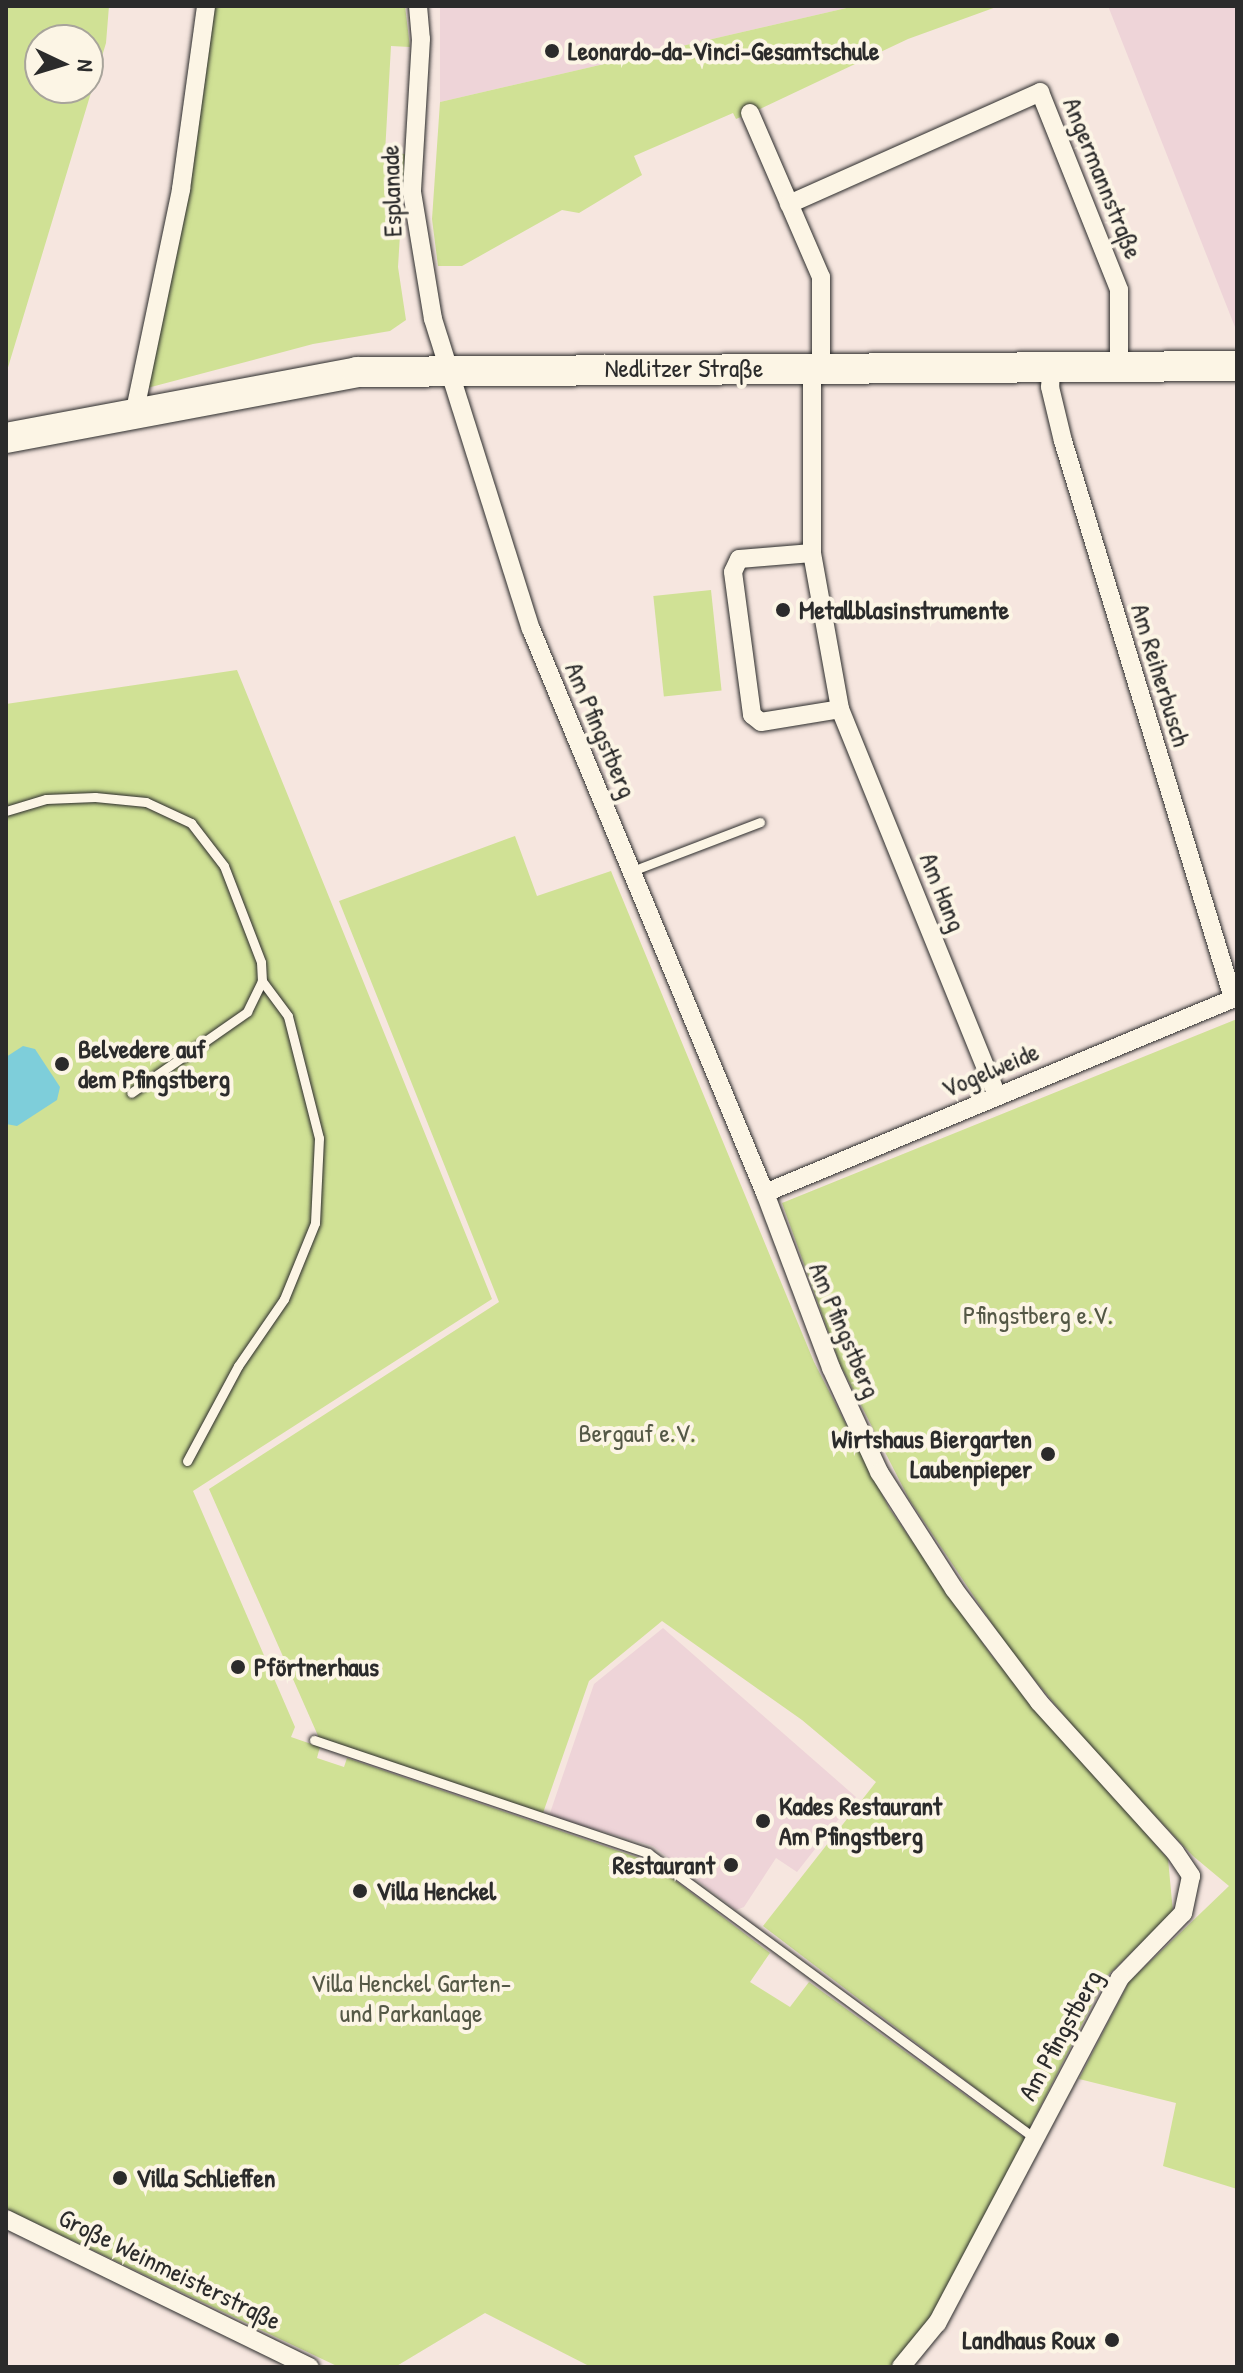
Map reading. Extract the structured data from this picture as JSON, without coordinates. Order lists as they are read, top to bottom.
{
  "streets": {
    "main road": ["Nedlitzer Straße"],
    "street": [
      "Angermannstraße",
      "Esplanade",
      "Am Reiherbusch",
      "Am Pfingstberg",
      "Am Hang",
      "Vogelweide",
      "Große Weinmeisterstraße"
    ]
  },
  "crossings": [
    ["Angermannstraße", "Nedlitzer Straße"],
    ["Esplanade", "Nedlitzer Straße"],
    ["Esplanade", "Am Pfingstberg"],
    ["Nedlitzer Straße", "Am Reiherbusch"],
    ["Nedlitzer Straße", "Am Pfingstberg"],
    ["Nedlitzer Straße", "Am Hang"],
    ["Am Reiherbusch", "Vogelweide"],
    ["Am Pfingstberg", "Vogelweide"],
    ["Am Hang", "Vogelweide"]
  ],
  "parks": ["Pfingstberg e.V.", "Bergauf e.V.", "Villa Henckel Garten- und Parkanlage"],
  "places": [
    "Leonardo-da-Vinci-Gesamtschule",
    "Metallblasinstrumente",
    "Belvedere auf dem Pfingstberg",
    "Wirtshaus Biergarten Laubenpieper",
    "Pförtnerhaus",
    "Kades Restaurant Am Pfingstberg",
    "Restaurant",
    "Villa Henckel",
    "Villa Schlieffen",
    "Landhaus Roux"
  ],
  "north": "right"
}
